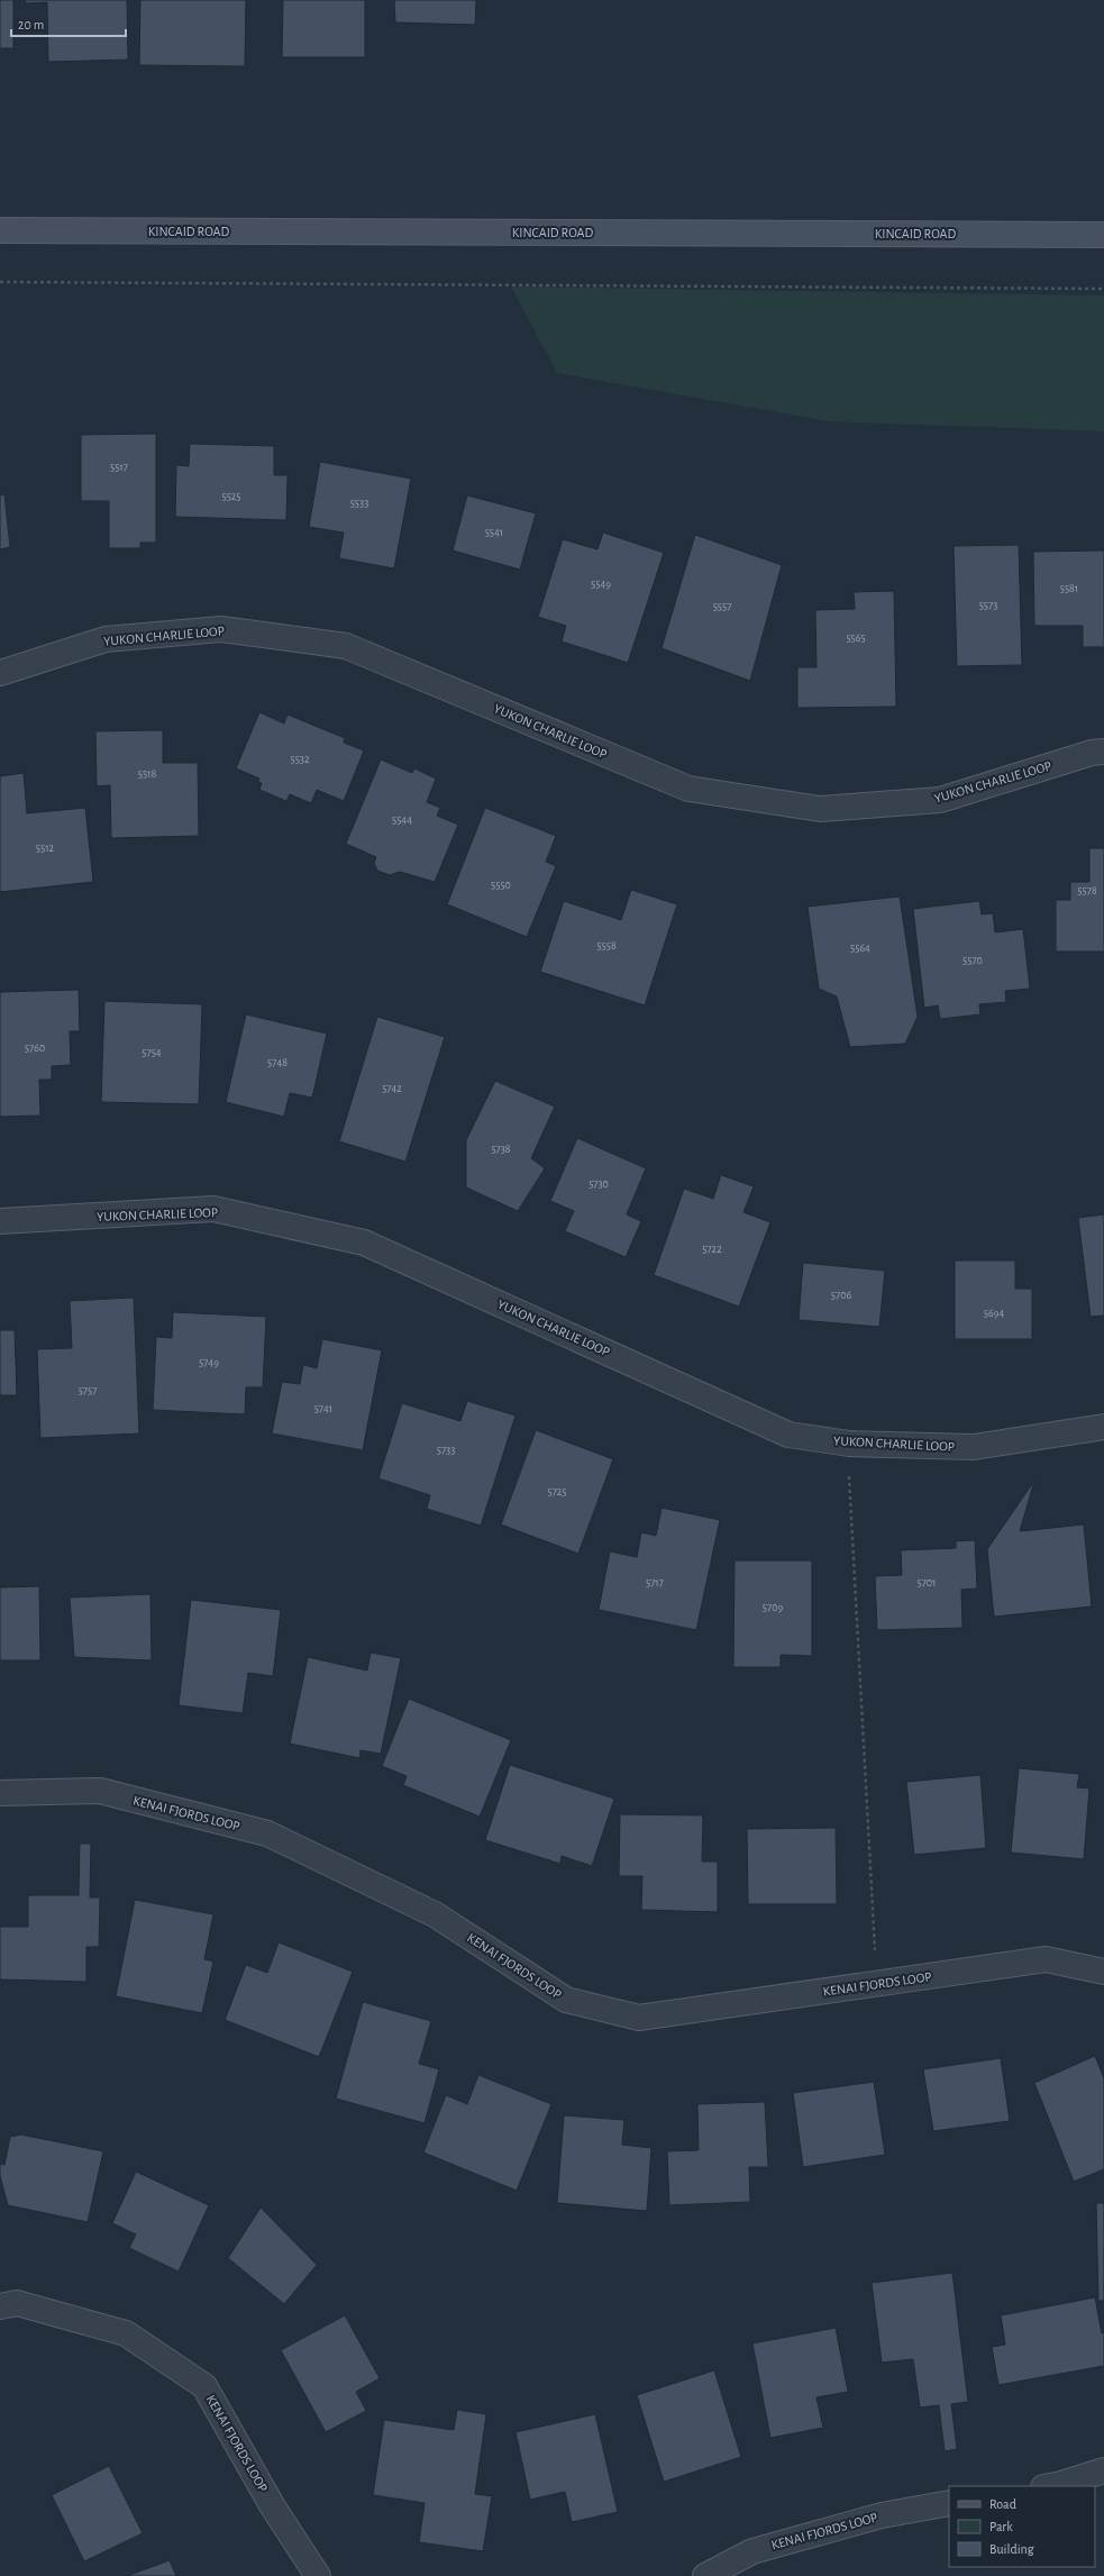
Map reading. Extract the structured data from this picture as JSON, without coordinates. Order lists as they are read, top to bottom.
{
  "streets": {
    "street": ["KINCAID ROAD", "YUKON CHARLIE LOOP", "KENAI FJORDS LOOP"]
  },
  "house_numbers": [
    "5517",
    "5525",
    "5533",
    "5541",
    "5549",
    "5581",
    "5573",
    "5557",
    "5565",
    "5532",
    "5518",
    "5544",
    "5512",
    "5550",
    "5578",
    "5558",
    "5564",
    "5570",
    "5760",
    "5754",
    "5748",
    "5742",
    "5738",
    "5730",
    "5722",
    "5706",
    "5694",
    "5749",
    "5757",
    "5741",
    "5733",
    "5725",
    "5717",
    "5701",
    "5709"
  ],
  "legend": ["Road", "Park", "Building"],
  "scale_bar": "20 m"
}
